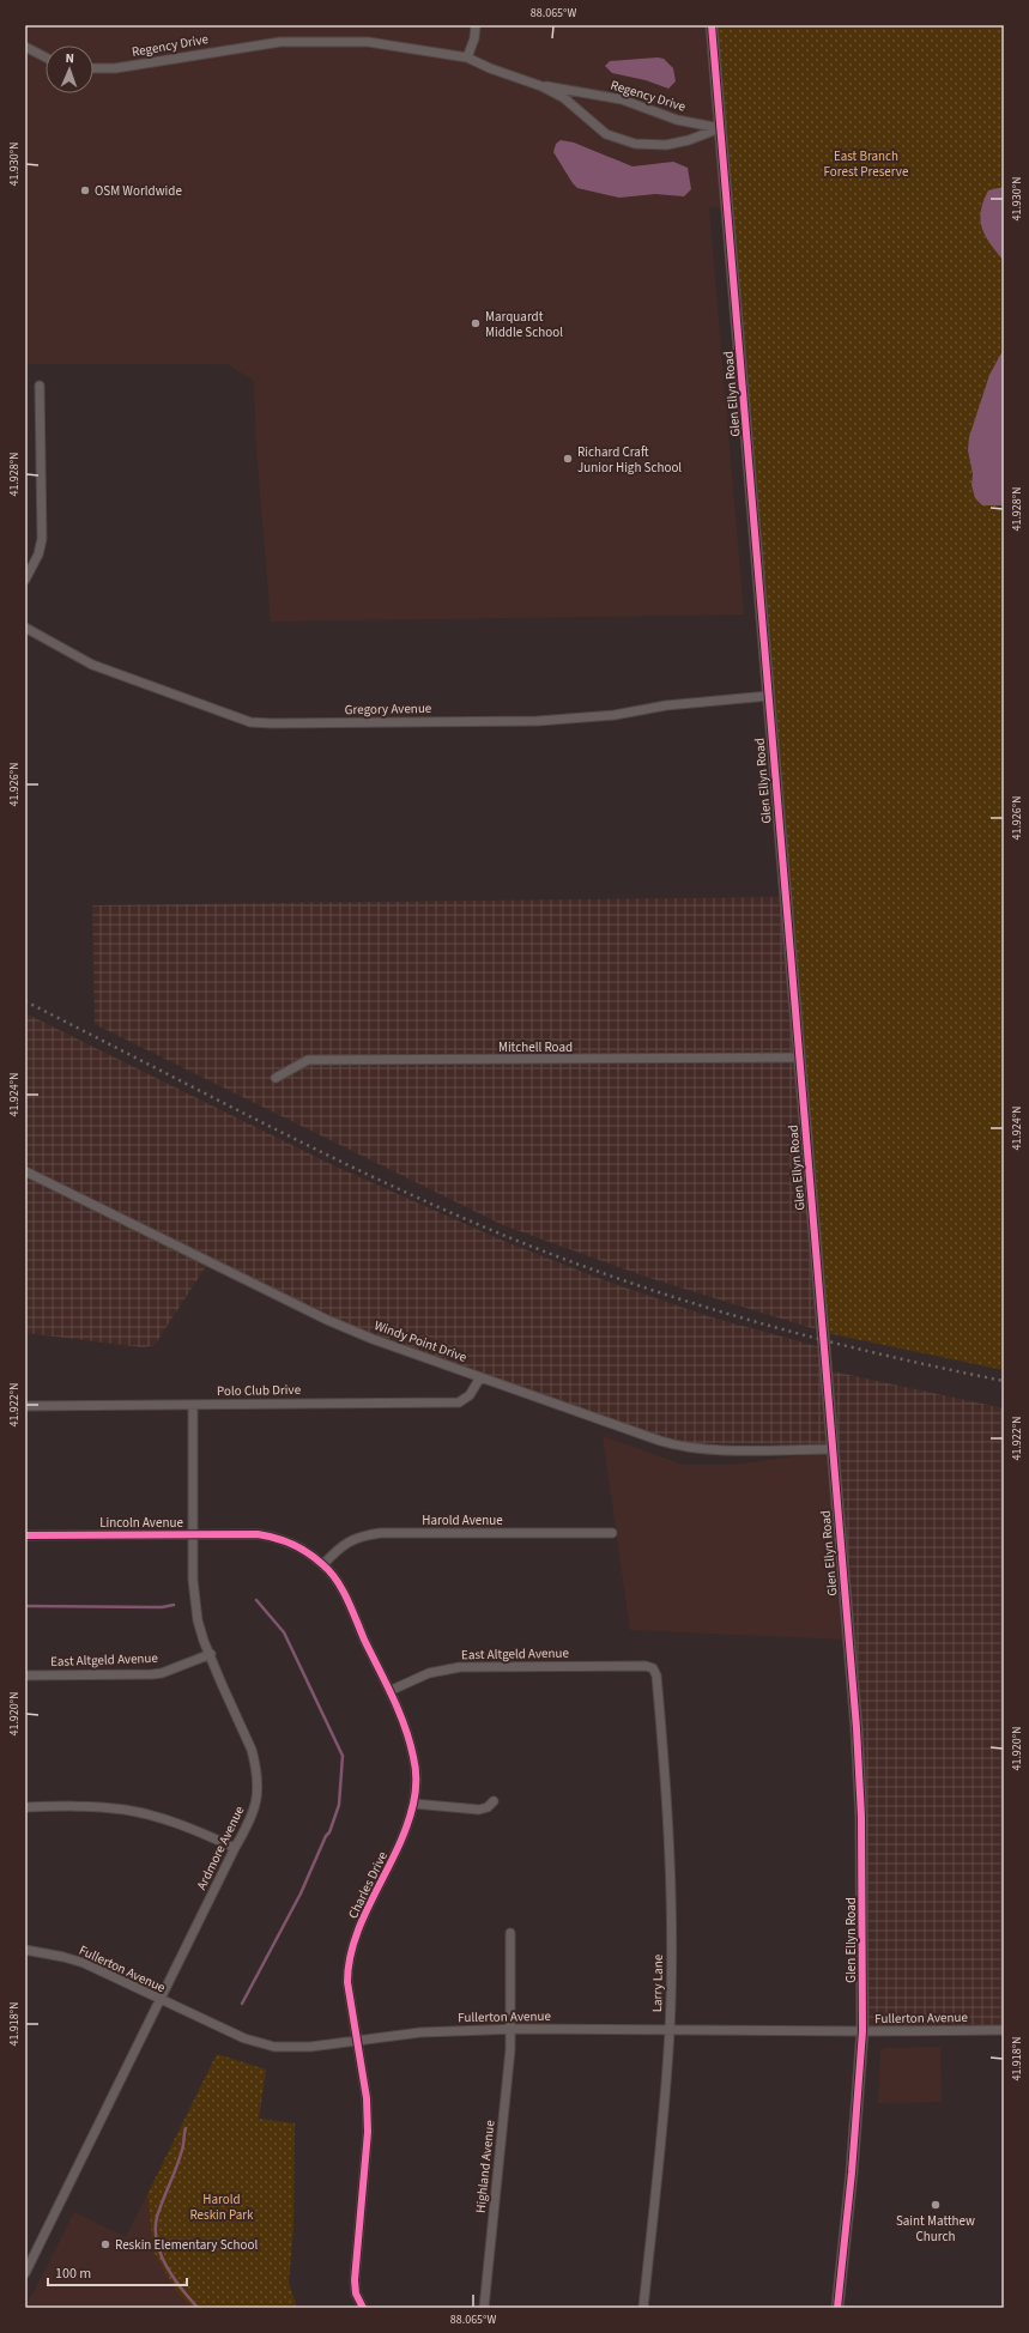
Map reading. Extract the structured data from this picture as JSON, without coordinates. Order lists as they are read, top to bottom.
{
  "streets": {
    "street": [
      "Regency Drive",
      "Glen Ellyn Road",
      "Gregory Avenue",
      "Mitchell Road",
      "Windy Point Drive",
      "Polo Club Drive",
      "Harold Avenue",
      "Lincoln Avenue",
      "East Altgeld Avenue",
      "Ardmore Avenue",
      "Charles Drive",
      "Fullerton Avenue",
      "Larry Lane",
      "Highland Avenue"
    ]
  },
  "crossings": [
    ["Regency Drive", "Glen Ellyn Road"],
    ["Glen Ellyn Road", "Gregory Avenue"],
    ["Glen Ellyn Road", "Mitchell Road"],
    ["Glen Ellyn Road", "Windy Point Drive"],
    ["Glen Ellyn Road", "Fullerton Avenue"],
    ["Windy Point Drive", "Polo Club Drive"],
    ["Polo Club Drive", "Ardmore Avenue"],
    ["Harold Avenue", "Charles Drive"],
    ["Lincoln Avenue", "Ardmore Avenue"],
    ["Lincoln Avenue", "Charles Drive"],
    ["East Altgeld Avenue", "Ardmore Avenue"],
    ["East Altgeld Avenue", "Charles Drive"],
    ["East Altgeld Avenue", "Larry Lane"],
    ["Ardmore Avenue", "Fullerton Avenue"],
    ["Charles Drive", "Fullerton Avenue"],
    ["Fullerton Avenue", "Larry Lane"],
    ["Fullerton Avenue", "Highland Avenue"]
  ],
  "parks": ["East Branch Forest Preserve", "Harold Reskin Park"],
  "places": [
    "OSM Worldwide",
    "Marquardt Middle School",
    "Richard Craft Junior High School",
    "Saint Matthew Church",
    "Reskin Elementary School"
  ],
  "scale_bar": "100 m",
  "north": "top",
  "coordinates": [
    "88.065°W",
    "41.930°N",
    "41.928°N",
    "41.926°N",
    "41.924°N",
    "41.922°N",
    "41.920°N",
    "41.918°N"
  ]
}
